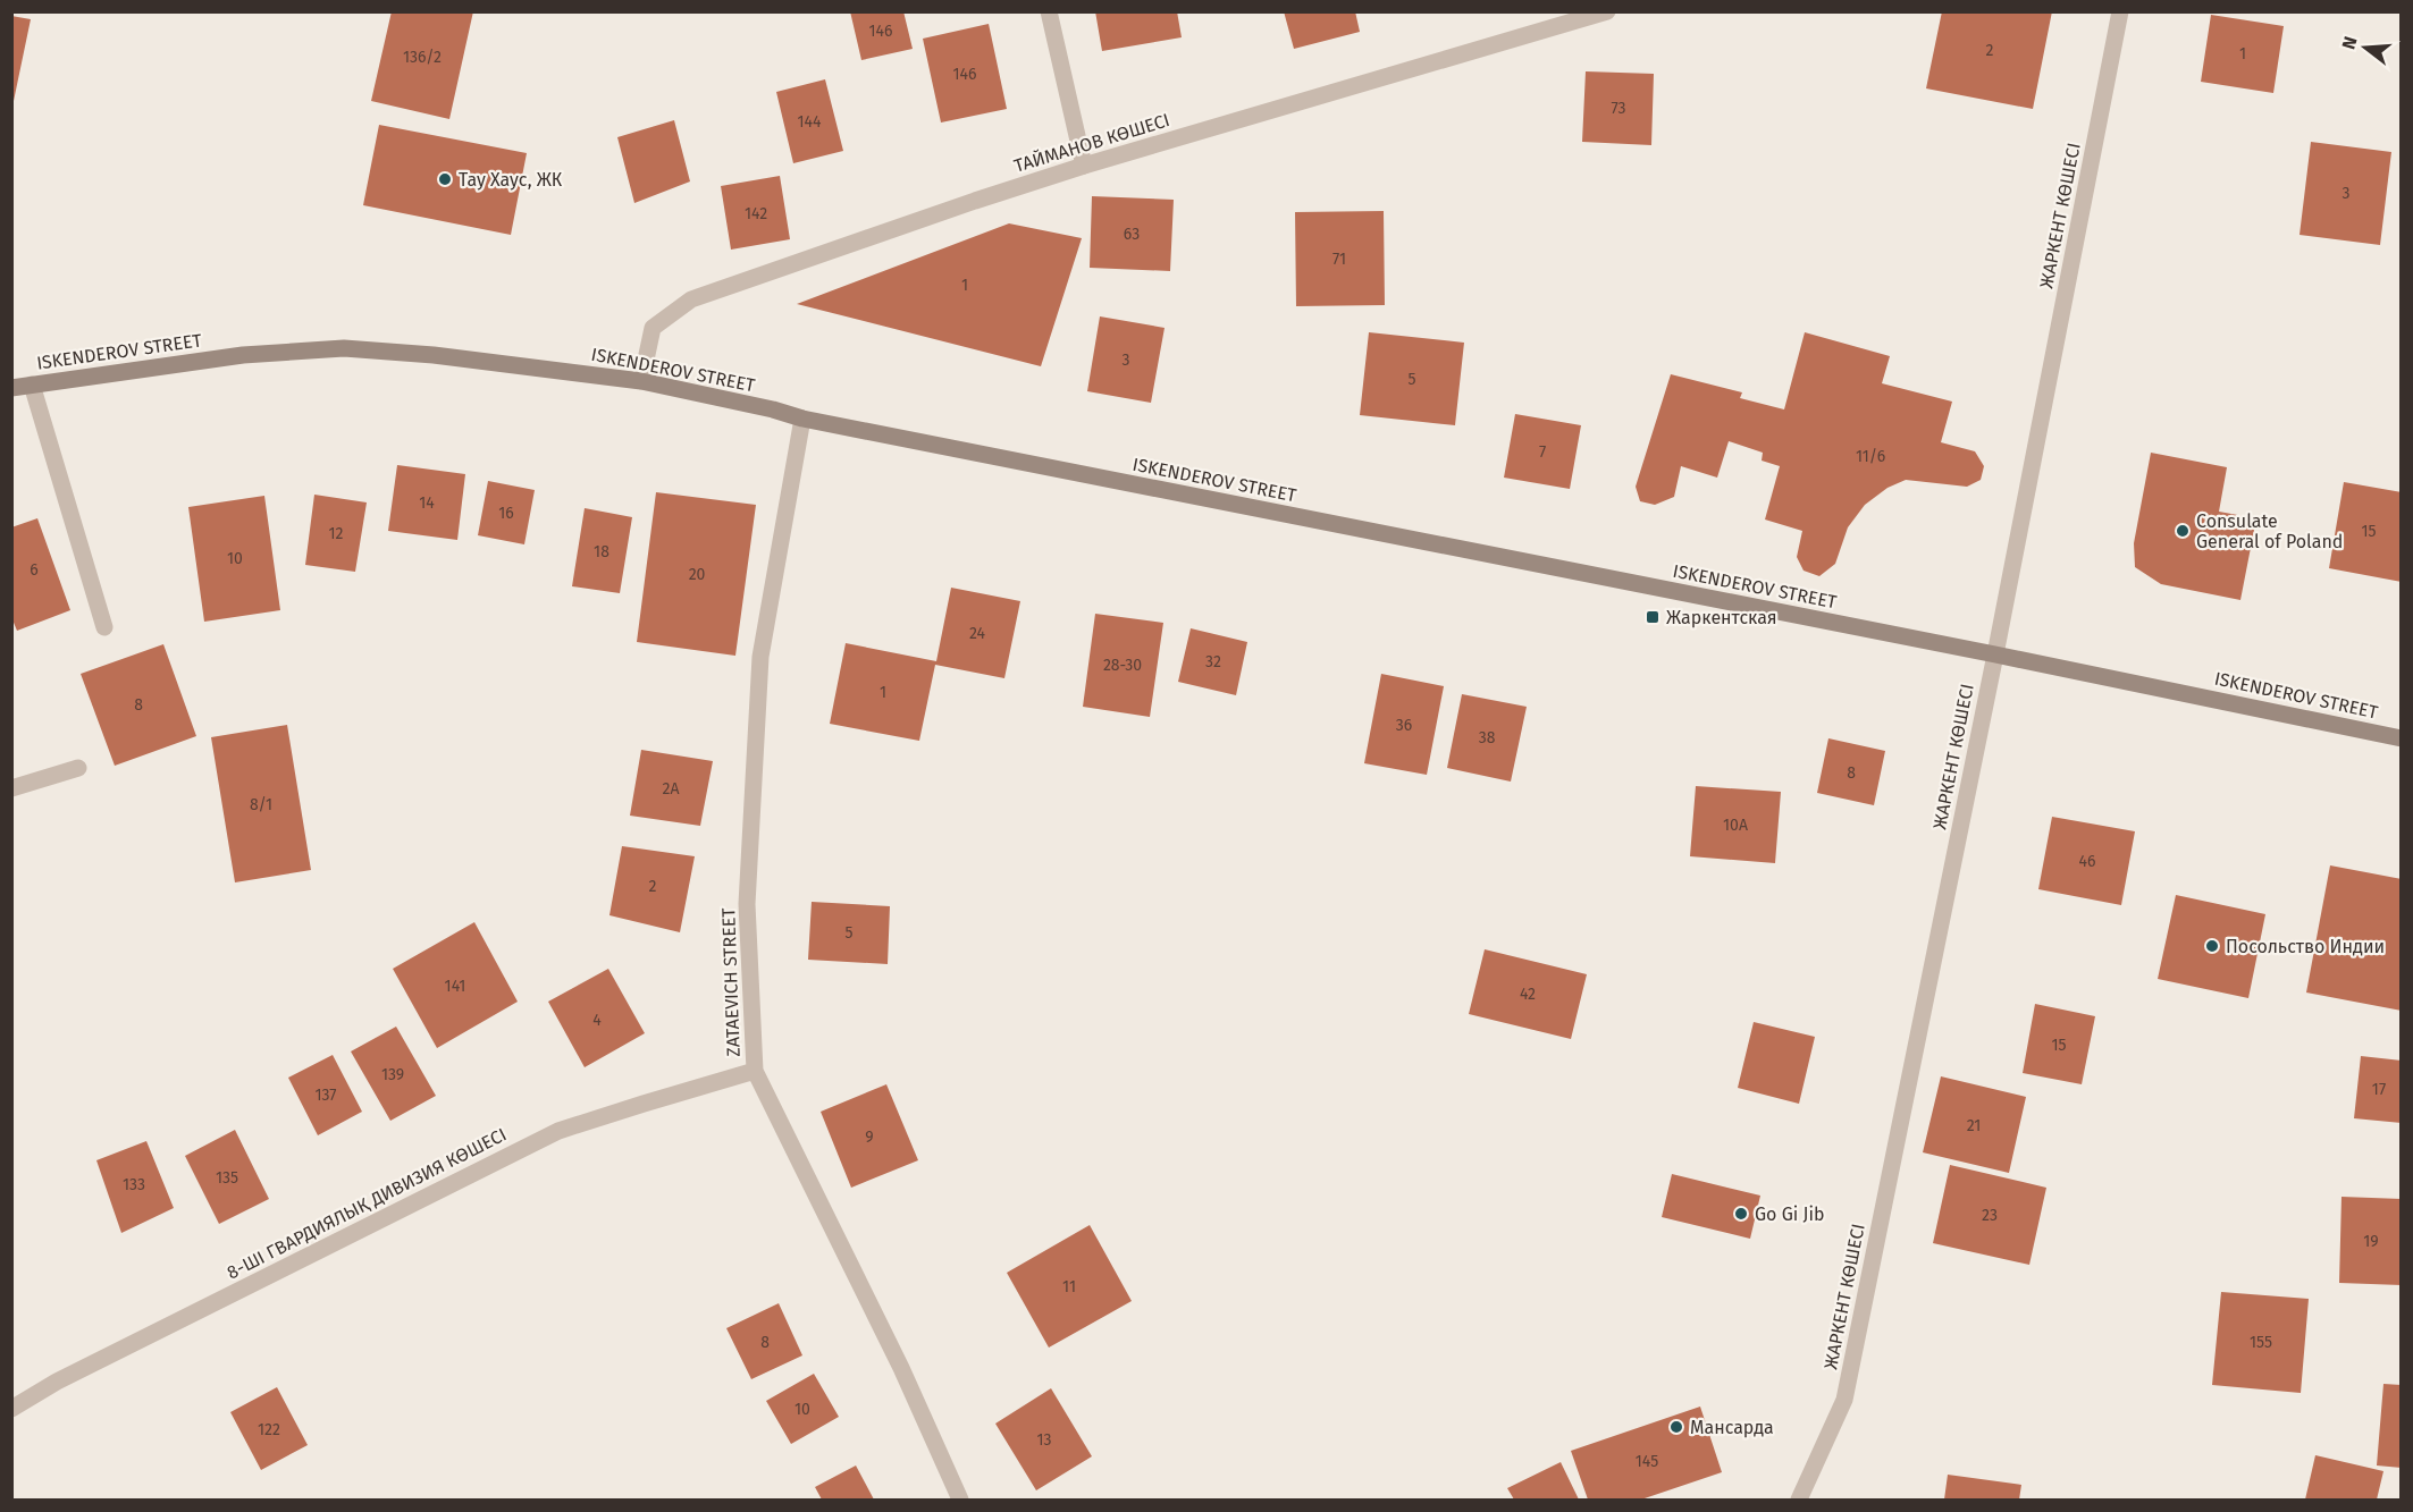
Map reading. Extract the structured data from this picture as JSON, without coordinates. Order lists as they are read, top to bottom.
{
  "streets": {
    "street": [
      "ТАЙМАНОВ КӨШЕСІ",
      "ЖАРКЕНТ КӨШЕСІ",
      "ISKENDEROV STREET",
      "ZATAEVICH STREET",
      "8-ШІ ГВАРДИЯЛЫҚ ДИВИЗИЯ КӨШЕСІ"
    ]
  },
  "crossings": [
    ["ТАЙМАНОВ КӨШЕСІ", "ISKENDEROV STREET"],
    ["ЖАРКЕНТ КӨШЕСІ", "ISKENDEROV STREET"],
    ["ISKENDEROV STREET", "ZATAEVICH STREET"],
    ["ZATAEVICH STREET", "8-ШІ ГВАРДИЯЛЫҚ ДИВИЗИЯ КӨШЕСІ"]
  ],
  "places": {
    "other": [
      "Тау Хаус, ЖК",
      "Consulate General of Poland",
      "Посольство Индии",
      "Go Gi Jib",
      "Мансарда"
    ],
    "transit": ["Жаркентская"]
  },
  "house_numbers": [
    "146",
    "2",
    "1",
    "136/2",
    "146",
    "73",
    "144",
    "3",
    "142",
    "63",
    "71",
    "1",
    "3",
    "5",
    "7",
    "11/6",
    "14",
    "16",
    "15",
    "12",
    "18",
    "10",
    "6",
    "20",
    "24",
    "32",
    "28-30",
    "1",
    "8",
    "36",
    "38",
    "8",
    "2А",
    "8/1",
    "10А",
    "46",
    "2",
    "5",
    "141",
    "42",
    "4",
    "15",
    "139",
    "17",
    "137",
    "21",
    "9",
    "135",
    "133",
    "23",
    "19",
    "11",
    "8",
    "155",
    "10",
    "122",
    "13",
    "145"
  ],
  "north": "left"
}
